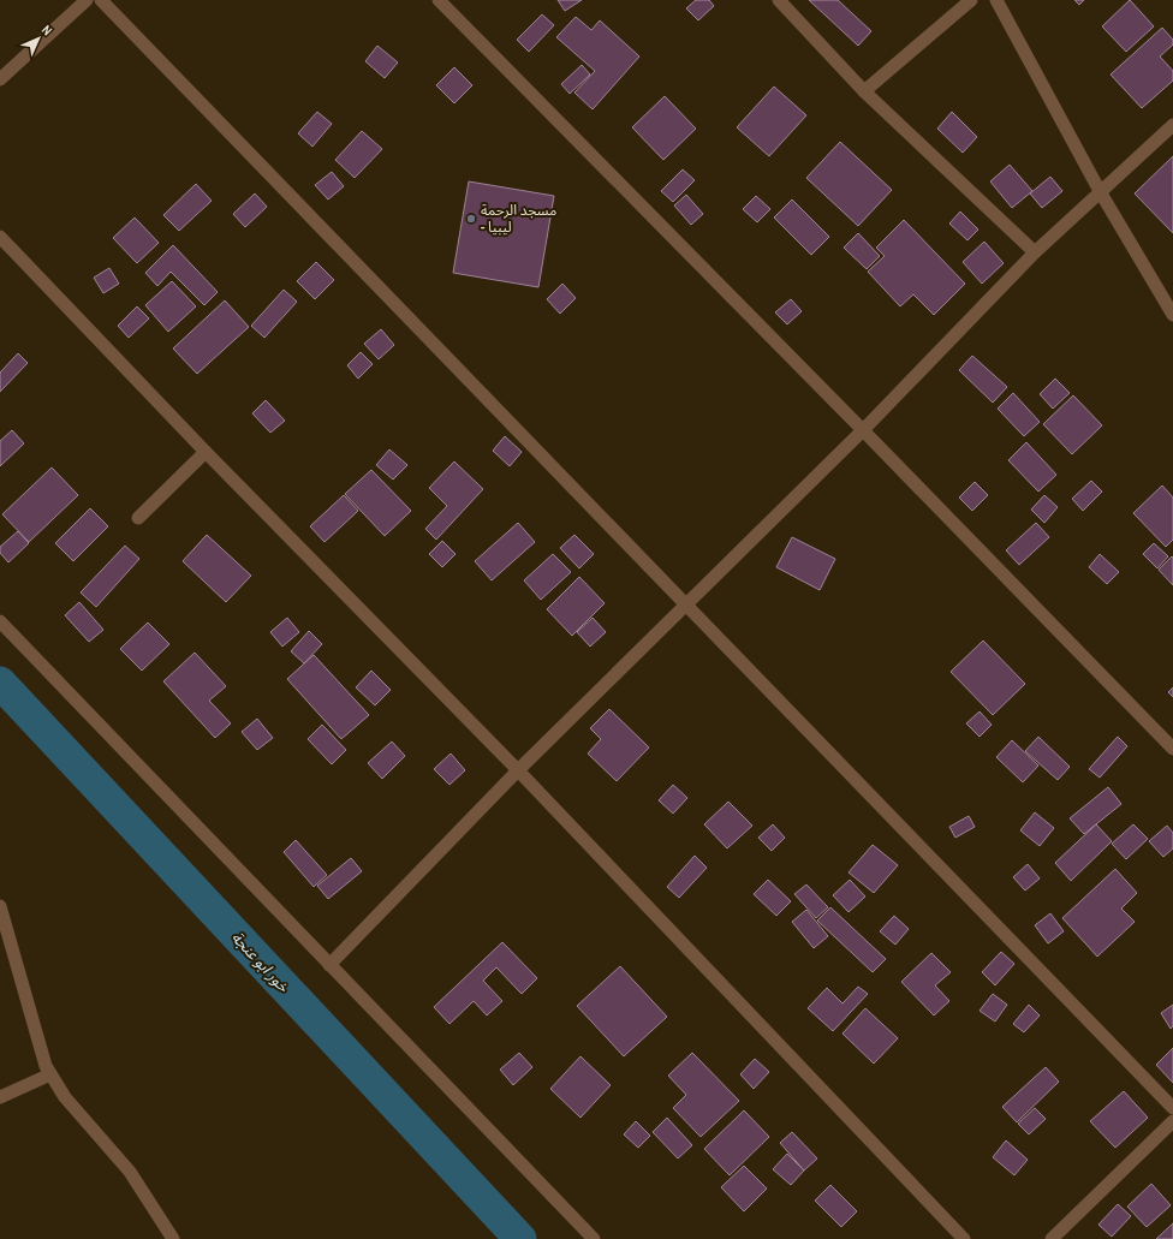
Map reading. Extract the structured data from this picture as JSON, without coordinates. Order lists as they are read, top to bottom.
{
  "water": ["خور ابو عنجة"],
  "places": ["مسجد الرحمة - ليبيا"],
  "north": "top right"
}
